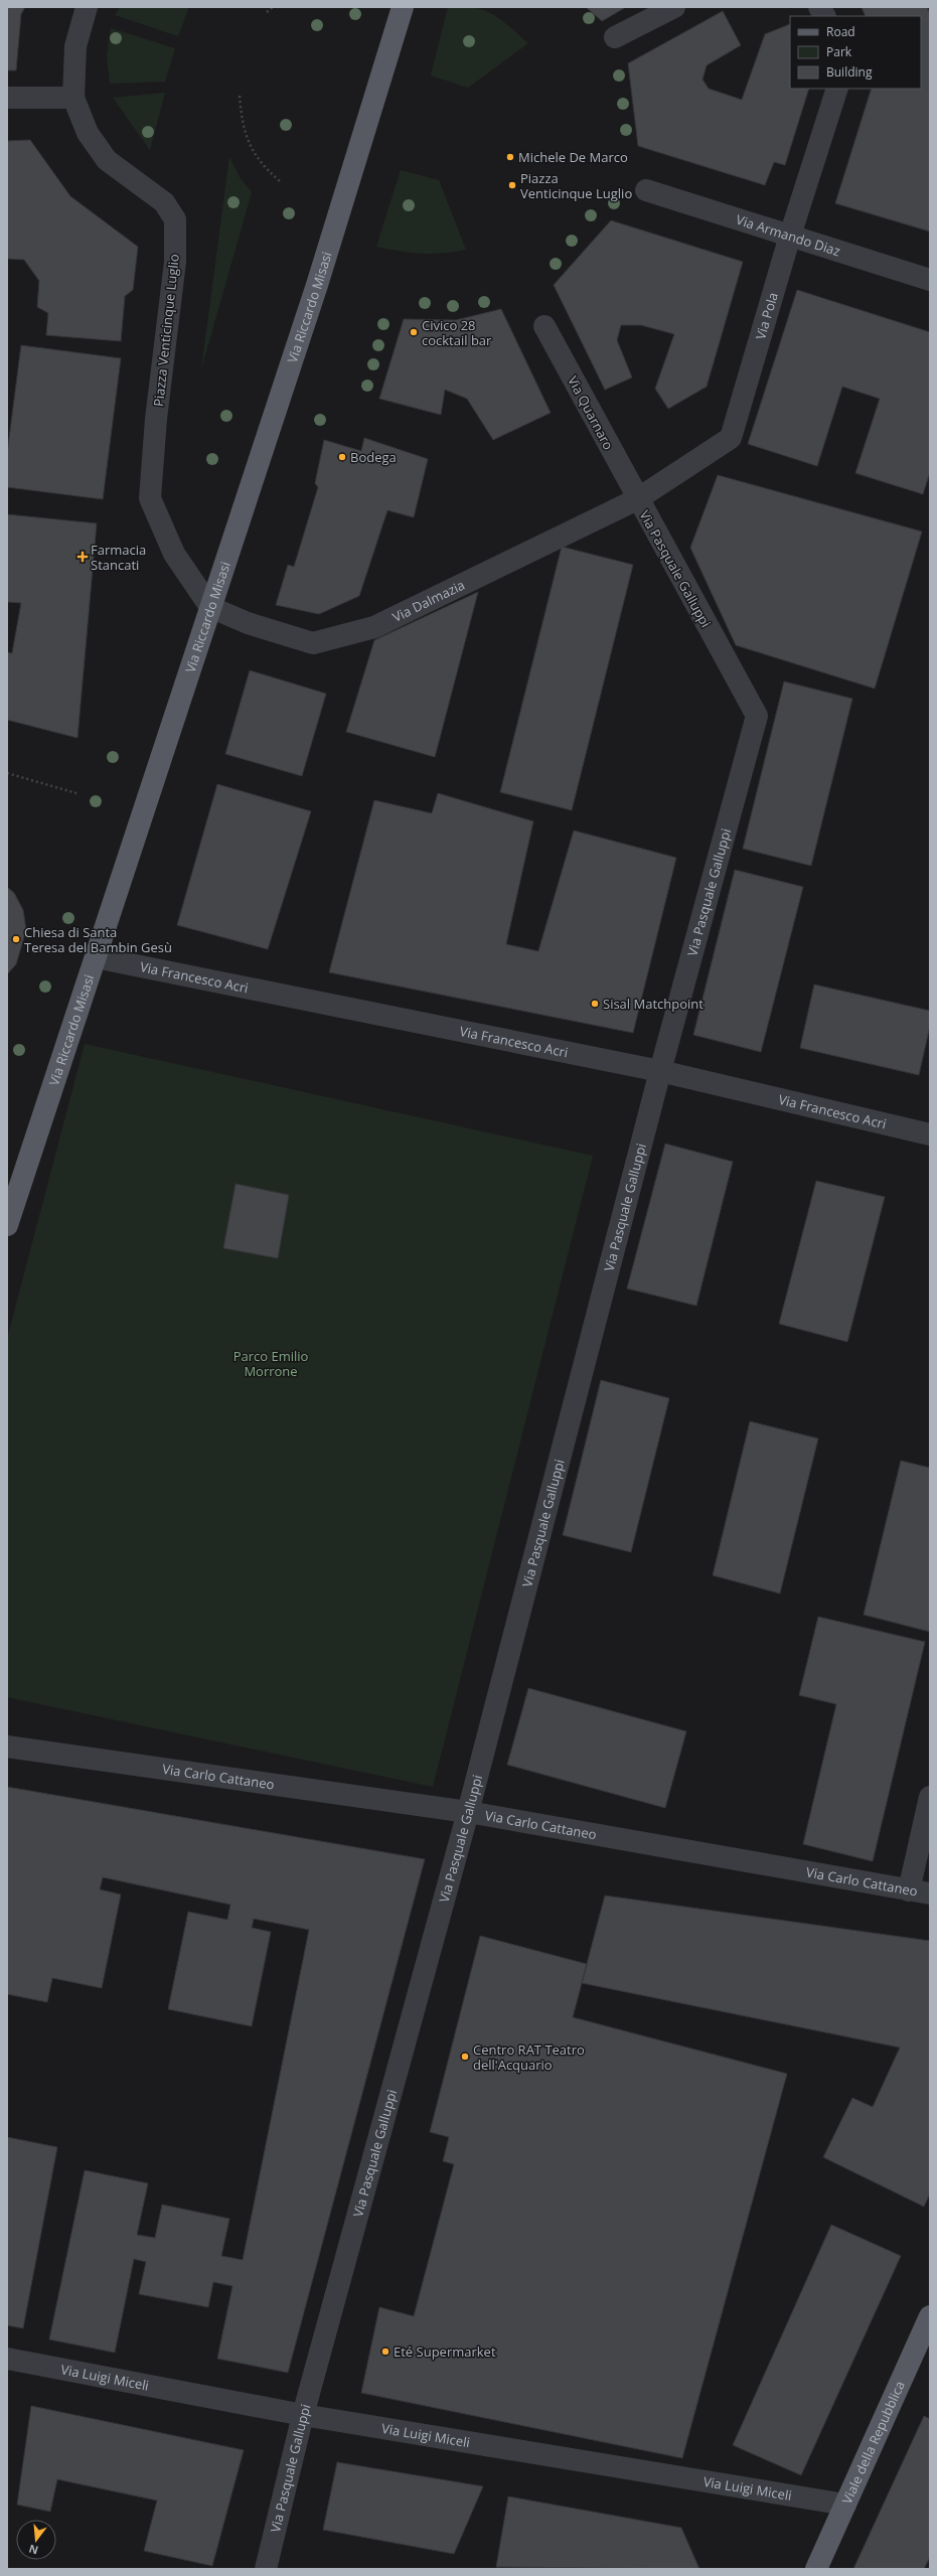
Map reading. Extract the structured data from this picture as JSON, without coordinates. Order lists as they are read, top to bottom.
{
  "streets": {
    "main road": ["Via Riccardo Misasi", "Viale della Repubblica"],
    "street": [
      "Via Armando Diaz",
      "Via Pola",
      "Piazza Venticinque Luglio",
      "Via Quarnaro",
      "Via Pasquale Galluppi",
      "Via Dalmazia",
      "Via Francesco Acri",
      "Via Carlo Cattaneo",
      "Via Luigi Miceli"
    ]
  },
  "crossings": [
    ["Via Armando Diaz", "Via Pola"],
    ["Via Riccardo Misasi", "Piazza Venticinque Luglio"],
    ["Via Riccardo Misasi", "Via Dalmazia"],
    ["Via Riccardo Misasi", "Via Francesco Acri"],
    ["Via Pola", "Via Quarnaro"],
    ["Via Pola", "Via Pasquale Galluppi"],
    ["Via Pola", "Via Dalmazia"],
    ["Piazza Venticinque Luglio", "Via Dalmazia"],
    ["Via Quarnaro", "Via Pasquale Galluppi"],
    ["Via Quarnaro", "Via Dalmazia"],
    ["Via Pasquale Galluppi", "Via Dalmazia"],
    ["Via Pasquale Galluppi", "Via Francesco Acri"],
    ["Via Pasquale Galluppi", "Via Carlo Cattaneo"],
    ["Via Pasquale Galluppi", "Via Luigi Miceli"],
    ["Via Luigi Miceli", "Viale della Repubblica"]
  ],
  "parks": ["Parco Emilio Morrone"],
  "places": {
    "other": [
      "Michele De Marco",
      "Piazza Venticinque Luglio",
      "Civico 28 cocktail bar",
      "Bodega",
      "Chiesa di Santa Teresa del Bambin Gesù",
      "Sisal Matchpoint",
      "Centro RAT Teatro dell'Acquario",
      "Eté Supermarket"
    ],
    "health": ["Farmacia Stancati"]
  },
  "legend": ["Road", "Park", "Building"],
  "north": "bottom"
}
